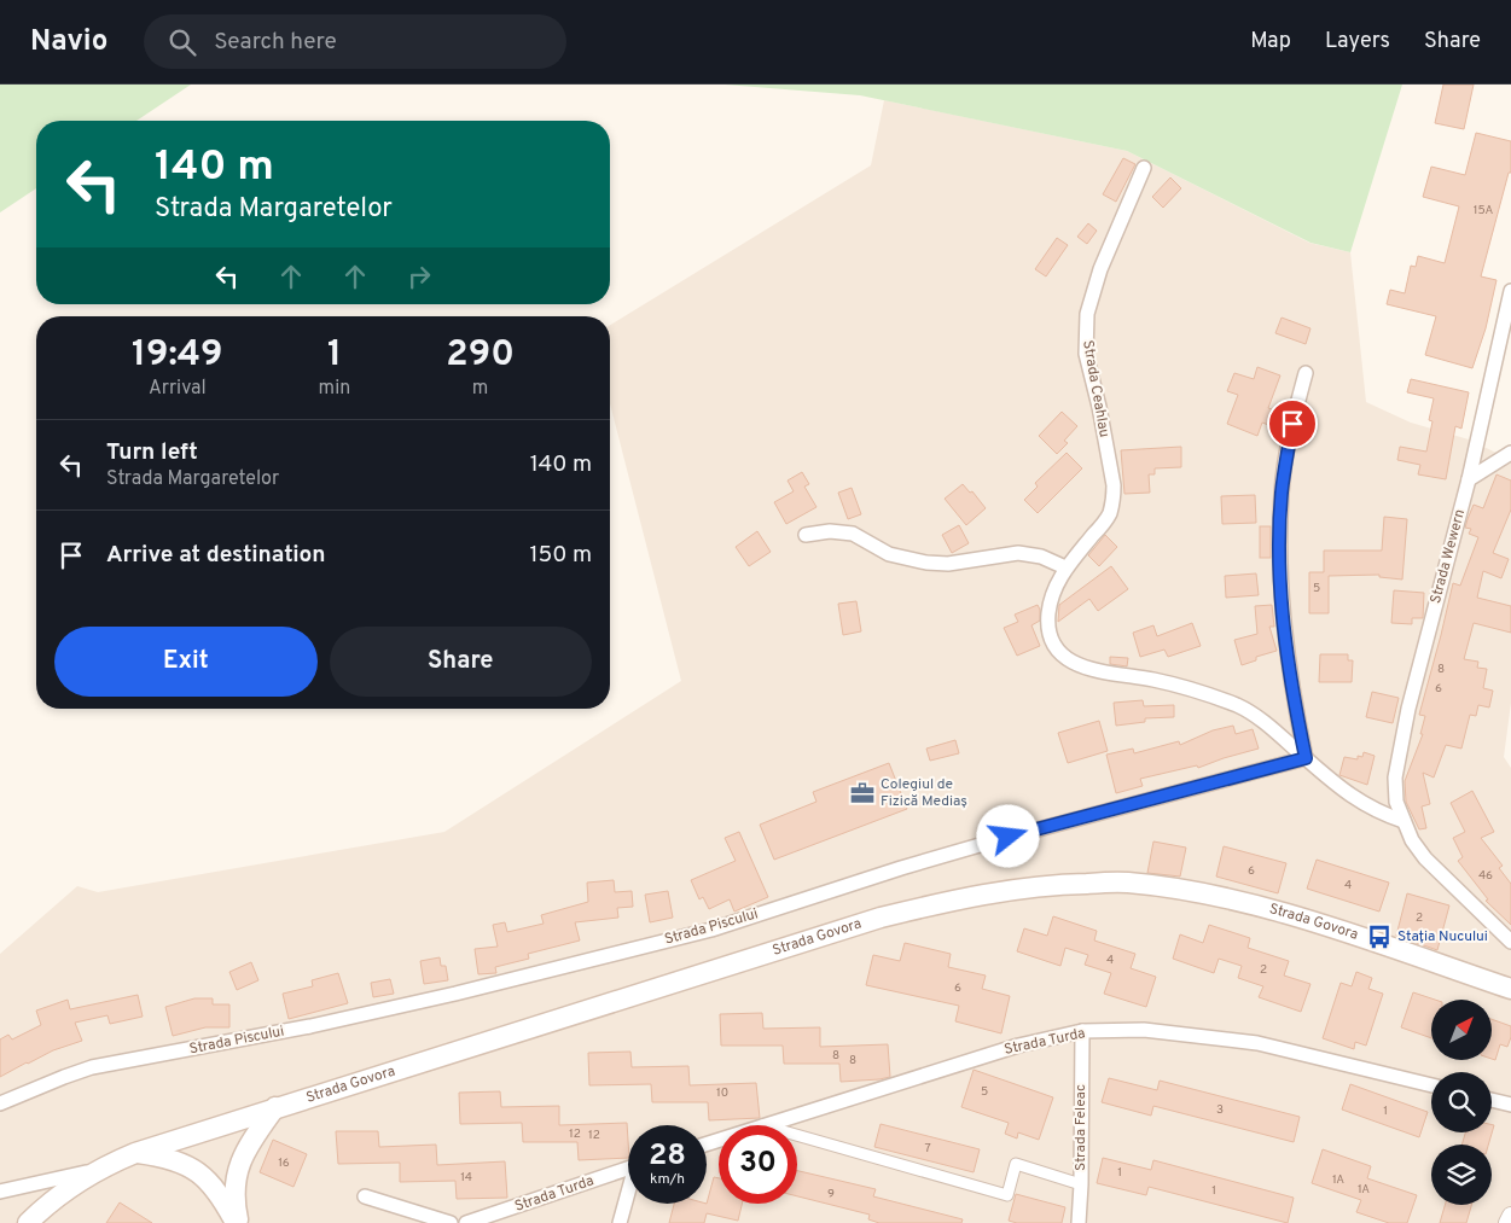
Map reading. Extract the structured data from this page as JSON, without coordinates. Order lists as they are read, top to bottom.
{
  "streets": {
    "main road": ["Strada Govora"],
    "street": [
      "Strada Ceahlau",
      "Strada Wewern",
      "Strada Piscului",
      "Strada Turda",
      "Strada Feleac"
    ]
  },
  "crossings": [
    ["Strada Ceahlau", "Strada Piscului"],
    ["Strada Turda", "Strada Feleac"]
  ],
  "places": {
    "office": ["Colegiul de Fizică Mediaș"],
    "bus stop": ["Stația Nucului"]
  },
  "house_numbers": [
    "15A",
    "5",
    "8",
    "6",
    "6",
    "46",
    "4",
    "2",
    "4",
    "2",
    "6",
    "8",
    "8",
    "5",
    "10",
    "3",
    "1",
    "12",
    "12",
    "7",
    "16",
    "1",
    "14",
    "1A",
    "1A",
    "1",
    "9"
  ],
  "north": "top right",
  "page": {
    "header": "Navio",
    "search": "Search here",
    "nav": ["Map", "Layers", "Share"],
    "turn": ["140 m", "Strada Margaretelor"],
    "eta": [
      "19:49",
      "Arrival",
      "1",
      "min",
      "290",
      "m"
    ],
    "list": [
      {
        "name": "Turn left",
        "note": "Strada Margaretelor",
        "value": "140 m"
      },
      {
        "name": "Arrive at destination",
        "value": "150 m"
      }
    ],
    "buttons": ["Exit", "Share"],
    "speed": "28 km/h",
    "limit": "30"
  }
}
